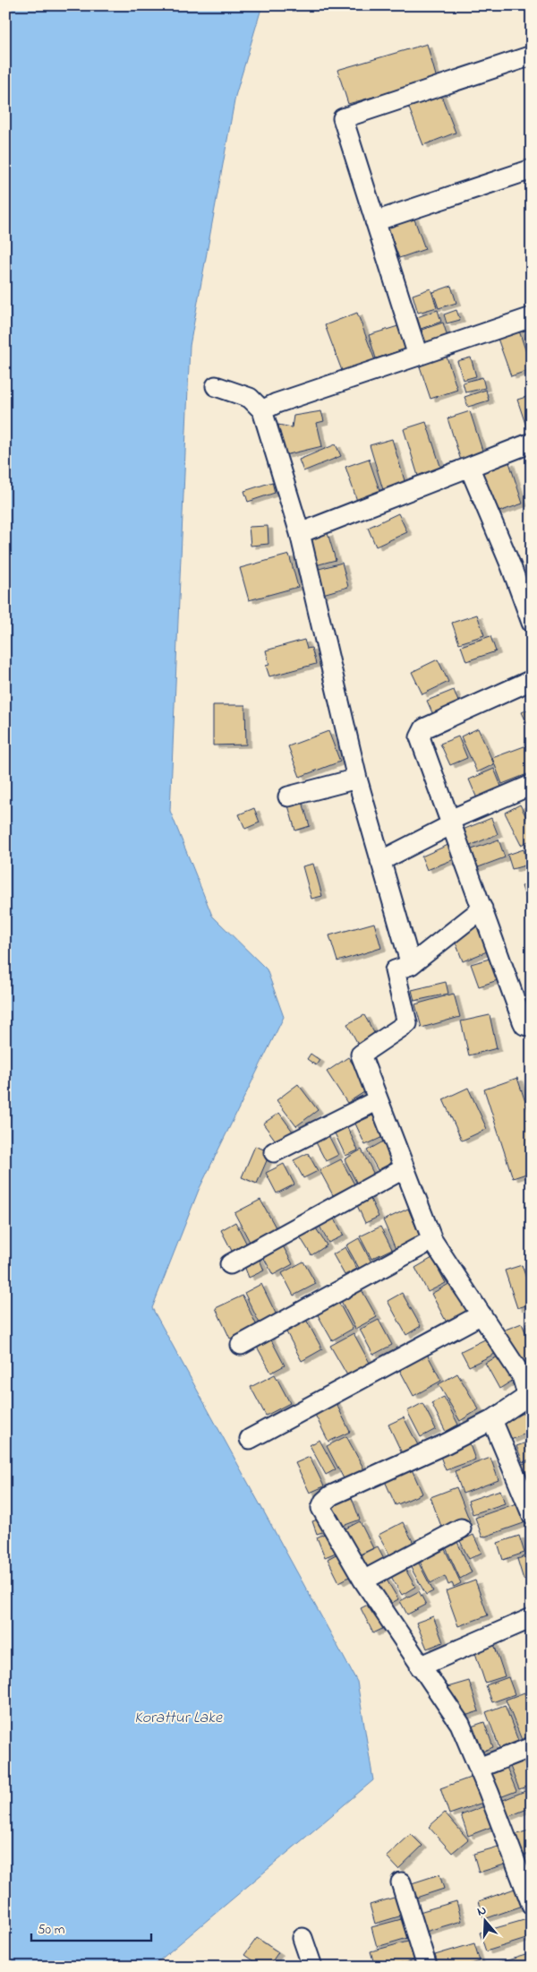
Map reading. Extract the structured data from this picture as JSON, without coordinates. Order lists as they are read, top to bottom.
{
  "water": ["Korattur Lake"],
  "scale_bar": "50 m",
  "north": "top"
}
